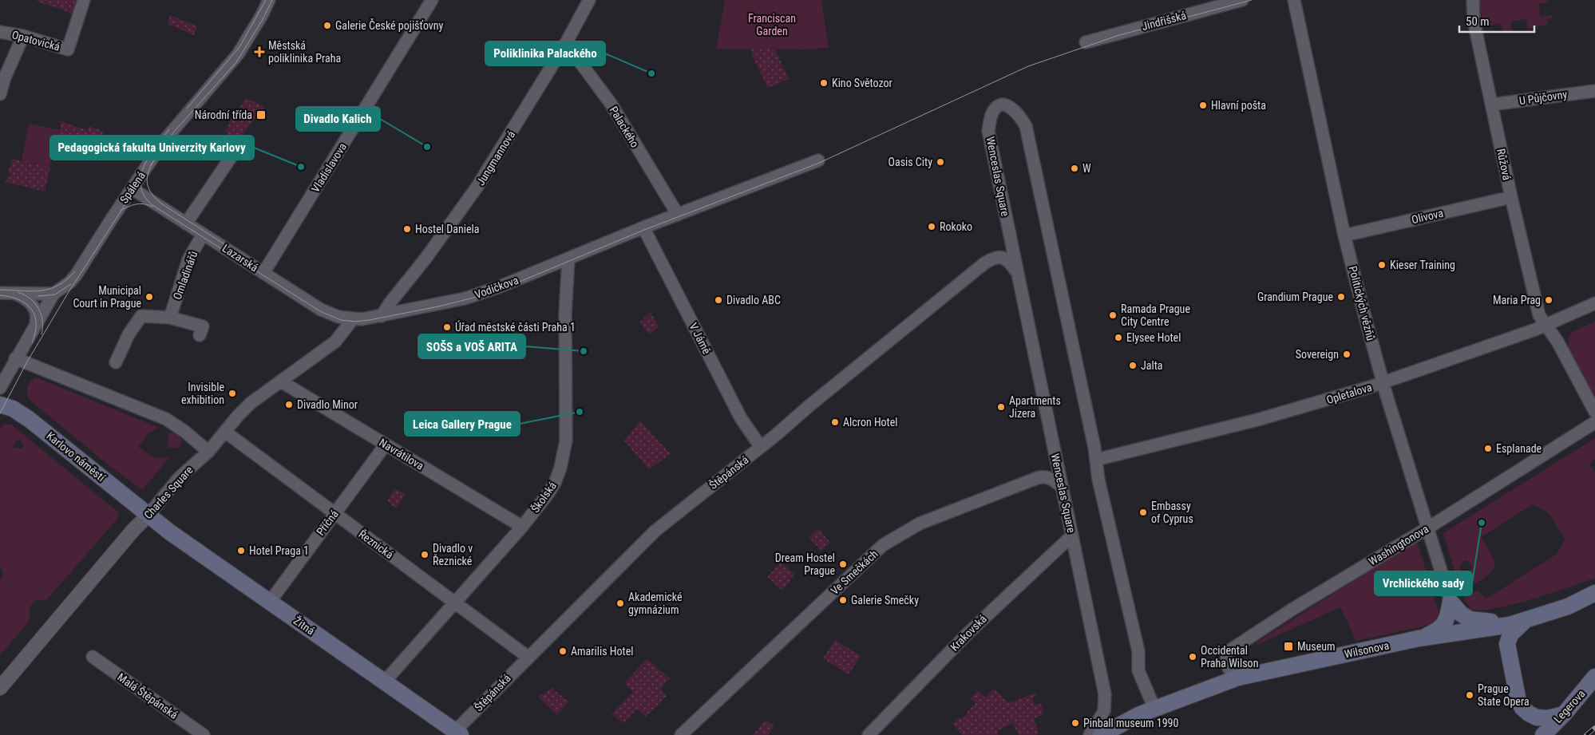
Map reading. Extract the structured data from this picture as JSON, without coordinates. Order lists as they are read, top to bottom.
{
  "streets": {
    "main road": [
      "Karlovo náměstí",
      "Žitná",
      "Wilsonova",
      "Legerova"
    ],
    "street": [
      "Jindřišská",
      "Opatovická",
      "U Půjčovny",
      "Palackého",
      "Jungmannová",
      "Růžová",
      "Vladislavova",
      "Wenceslas Square",
      "Spálená",
      "Olivova",
      "Lazarská",
      "Omladinářů",
      "Vodičkova",
      "Politických vězňů",
      "V Jámě",
      "Opletalova",
      "Navrátilova",
      "Štěpánská",
      "Charles Square",
      "Školská",
      "Příčná",
      "Řeznická",
      "Washingtonova",
      "Ve Smečkách",
      "Krakovská",
      "Malá Štěpánská"
    ]
  },
  "crossings": [
    ["U Půjčovny", "Růžová"],
    ["Palackého", "Jungmannová"],
    ["Palackého", "Vodičkova"],
    ["Jungmannová", "Vodičkova"],
    ["Růžová", "Olivova"],
    ["Růžová", "Opletalova"],
    ["Vladislavova", "Lazarská"],
    ["Wenceslas Square", "Opletalova"],
    ["Wenceslas Square", "Štěpánská"],
    ["Wenceslas Square", "Ve Smečkách"],
    ["Wenceslas Square", "Krakovská"],
    ["Spálená", "Lazarská"],
    ["Olivova", "Politických vězňů"],
    ["Lazarská", "Omladinářů"],
    ["Lazarská", "Vodičkova"],
    ["Vodičkova", "V Jámě"],
    ["Vodičkova", "Školská"],
    ["Politických vězňů", "Opletalova"],
    ["Politických vězňů", "Washingtonova"],
    ["V Jámě", "Štěpánská"],
    ["Navrátilova", "Školská"],
    ["Navrátilova", "Příčná"],
    ["Karlovo náměstí", "Charles Square"],
    ["Karlovo náměstí", "Žitná"],
    ["Štěpánská", "Řeznická"],
    ["Štěpánská", "Žitná"],
    ["Charles Square", "Žitná"],
    ["Školská", "Řeznická"],
    ["Školská", "Žitná"],
    ["Příčná", "Řeznická"],
    ["Příčná", "Žitná"],
    ["Washingtonova", "Wilsonova"]
  ],
  "parks": ["Franciscan Garden"],
  "places": {
    "other": [
      "Galerie České pojišťovny",
      "Poliklinika Palackého",
      "Kino Světozor",
      "Hlavní pošta",
      "Divadlo Kalich",
      "Oasis City",
      "Pedagogická fakulta Univerzity Karlovy",
      "W",
      "Rokoko",
      "Hostel Daniela",
      "Kieser Training",
      "Municipal Court in Prague",
      "Grandium Prague",
      "Divadlo ABC",
      "Maria Prag",
      "Ramada Prague City Centre",
      "Úřad městské části Praha 1",
      "Elysee Hotel",
      "SOŠS a VOŠ ARITA",
      "Sovereign",
      "Jalta",
      "Invisible exhibition",
      "Divadlo Minor",
      "Apartments Jizera",
      "Leica Gallery Prague",
      "Alcron Hotel",
      "Esplanade",
      "Embassy of Cyprus",
      "Vrchlického sady",
      "Hotel Praga 1",
      "Divadlo v Řeznické",
      "Dream Hostel Prague",
      "Galerie Smečky",
      "Akademické gymnázium",
      "Amarilis Hotel",
      "Occidental Praha Wilson",
      "Prague State Opera",
      "Pinball museum 1990"
    ],
    "health": ["Městská poliklinika Praha"],
    "transit": ["Národní třída", "Museum"]
  },
  "scale_bar": "50 m"
}
